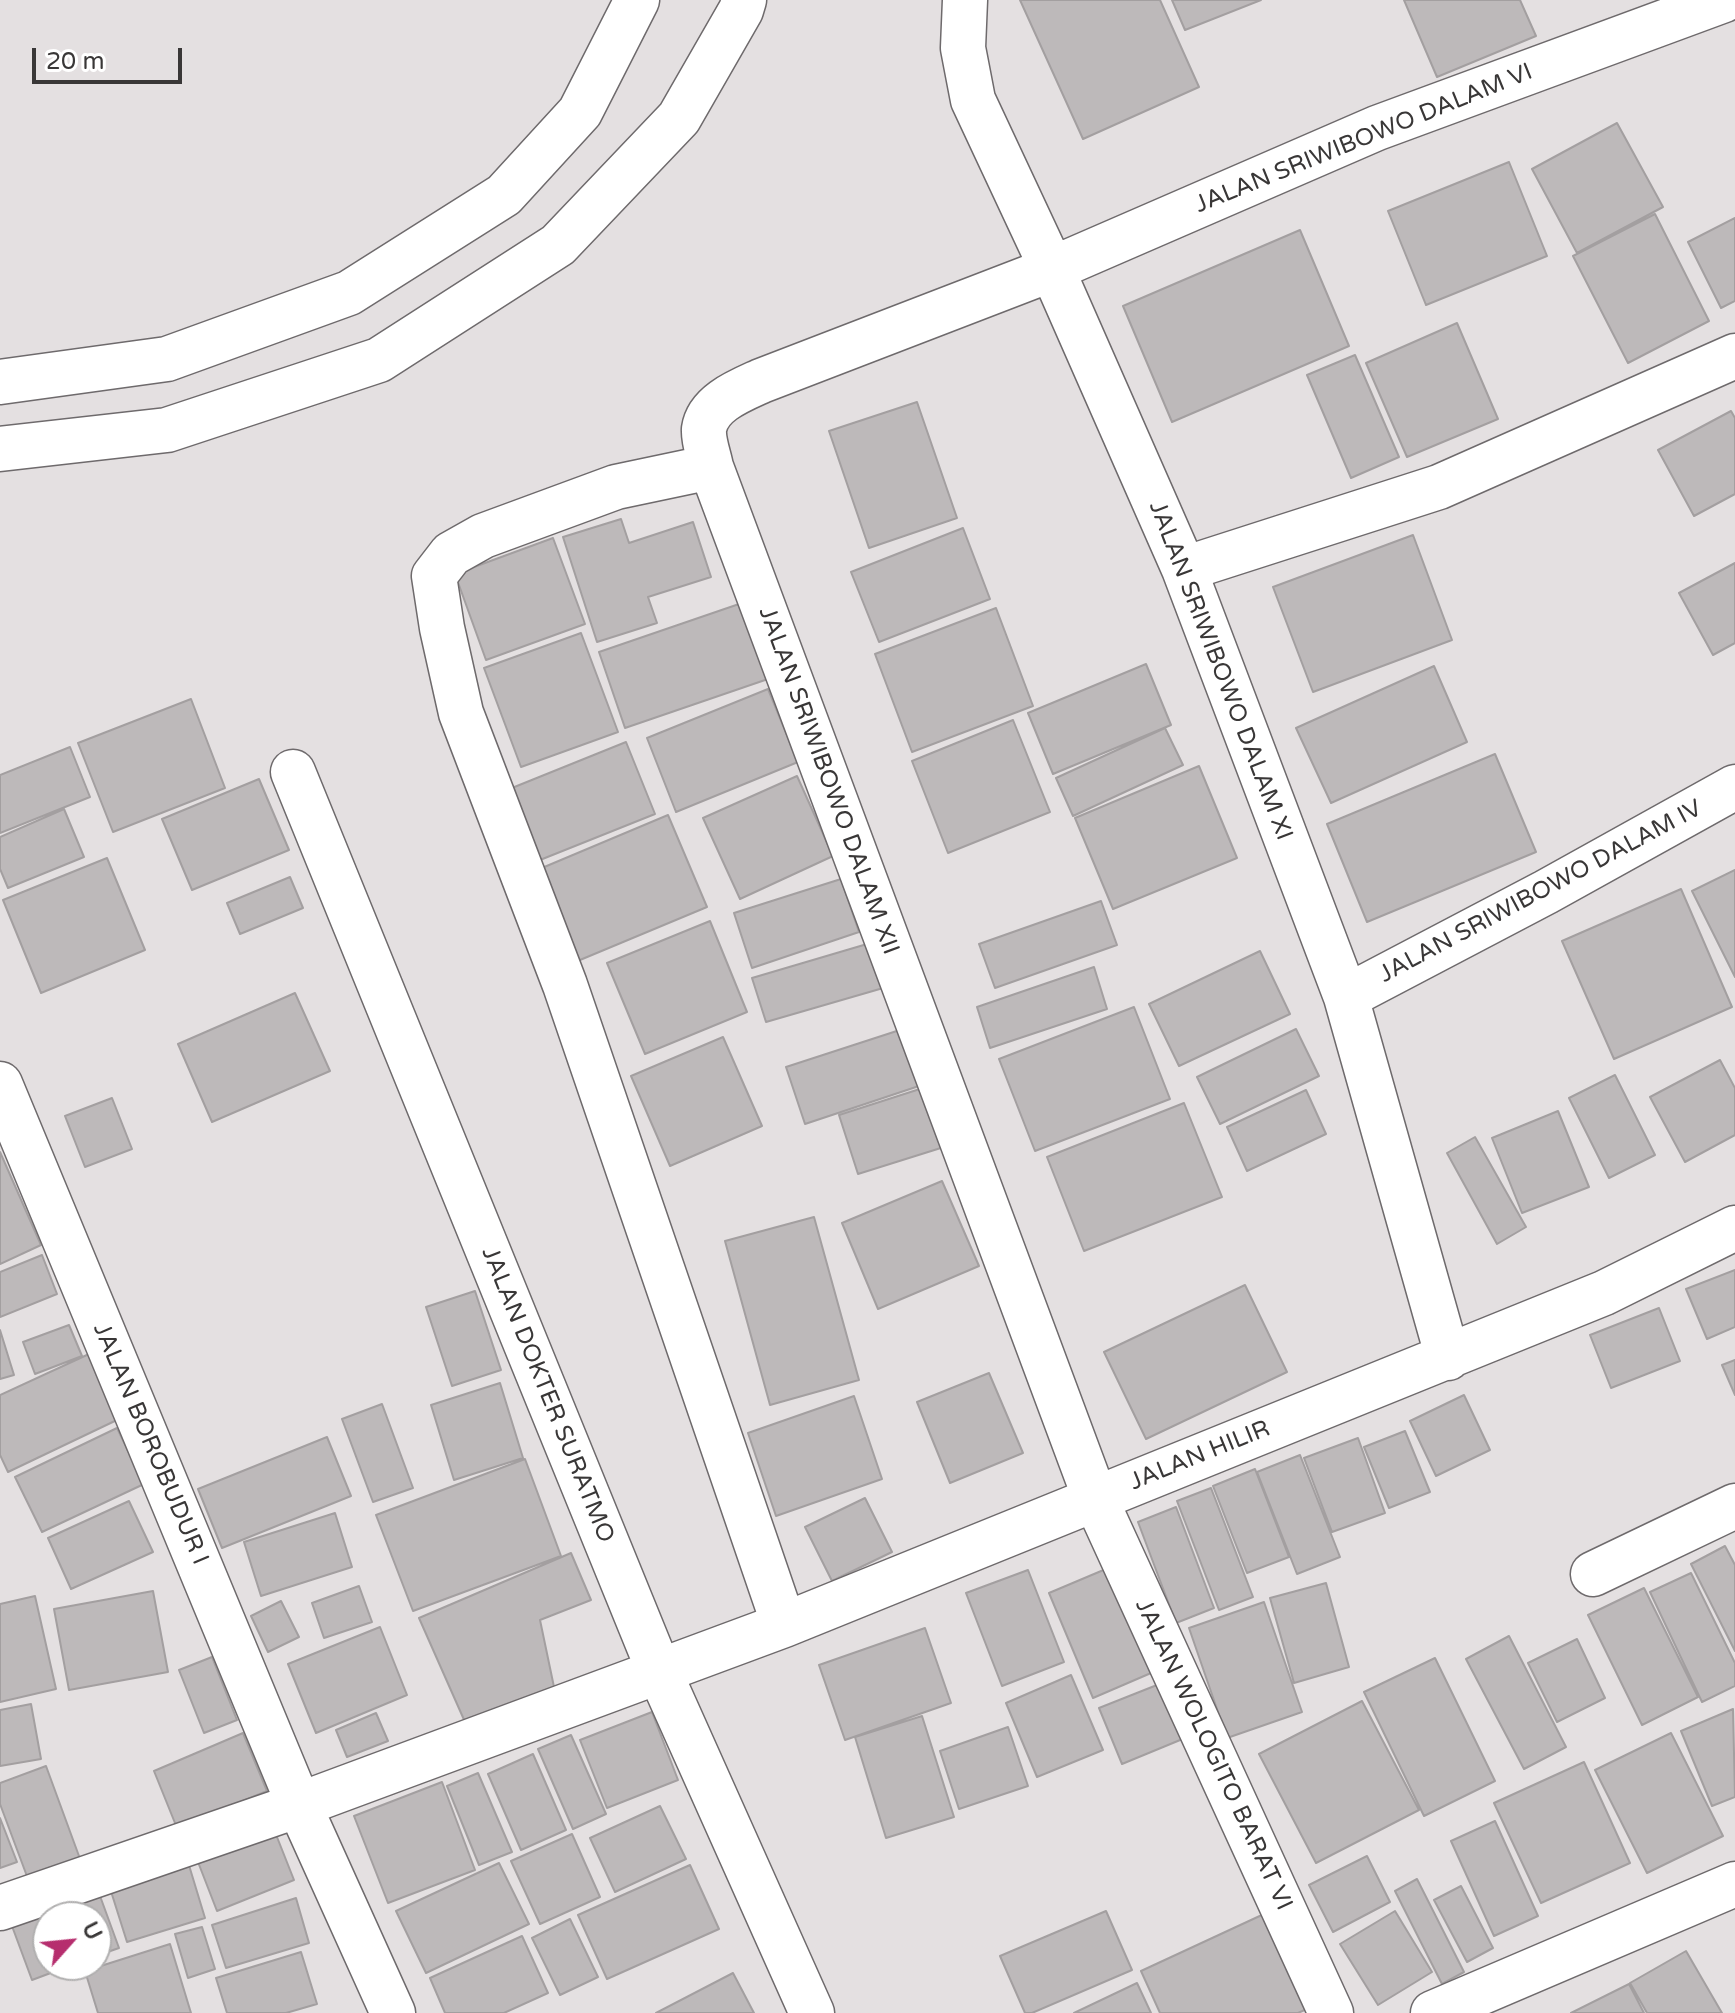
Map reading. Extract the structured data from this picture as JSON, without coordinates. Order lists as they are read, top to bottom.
{
  "streets": {
    "main road": [
      "JALAN SRIWIBOWO DALAM VI",
      "JALAN SRIWIBOWO DALAM XI",
      "JALAN SRIWIBOWO DALAM XII",
      "JALAN SRIWIBOWO DALAM IV",
      "JALAN DOKTER SURATMO",
      "JALAN BOROBUDUR I",
      "JALAN HILIR",
      "JALAN WOLOGITO BARAT VI"
    ]
  },
  "crossings": [
    ["JALAN SRIWIBOWO DALAM VI", "JALAN SRIWIBOWO DALAM XI"],
    ["JALAN SRIWIBOWO DALAM VI", "JALAN SRIWIBOWO DALAM XII"],
    ["JALAN SRIWIBOWO DALAM XI", "JALAN SRIWIBOWO DALAM XII"],
    ["JALAN SRIWIBOWO DALAM XI", "JALAN SRIWIBOWO DALAM IV"],
    ["JALAN SRIWIBOWO DALAM XI", "JALAN HILIR"],
    ["JALAN SRIWIBOWO DALAM XII", "JALAN HILIR"],
    ["JALAN SRIWIBOWO DALAM XII", "JALAN WOLOGITO BARAT VI"],
    ["JALAN DOKTER SURATMO", "JALAN HILIR"],
    ["JALAN HILIR", "JALAN WOLOGITO BARAT VI"]
  ],
  "scale_bar": "20 m",
  "north": "top right"
}
